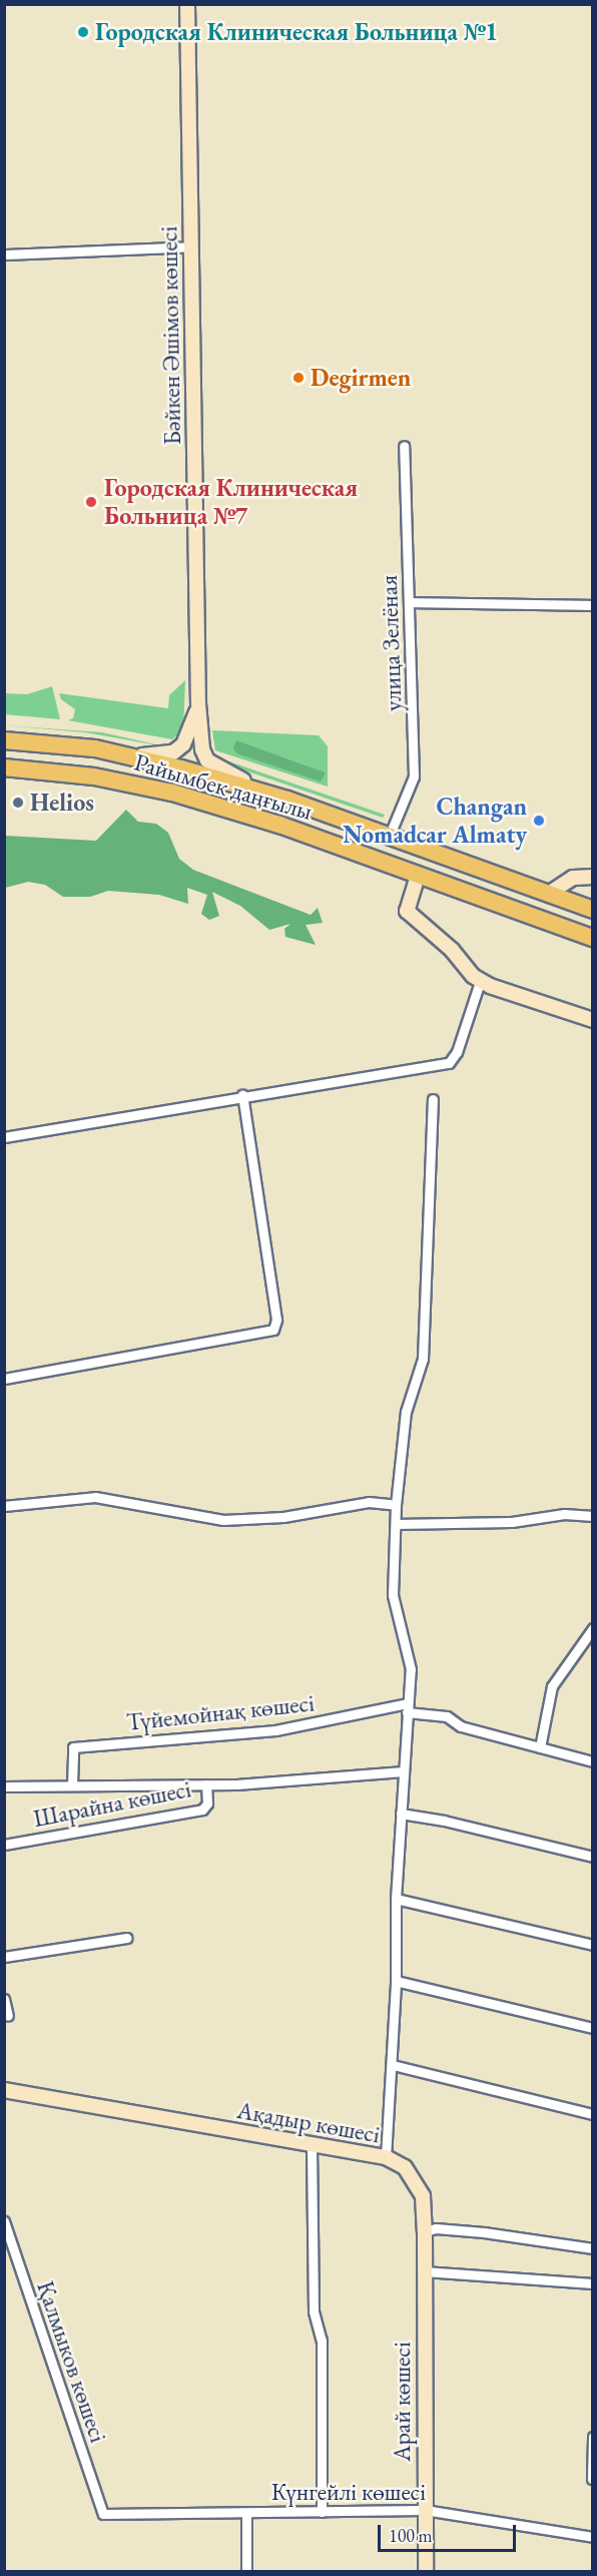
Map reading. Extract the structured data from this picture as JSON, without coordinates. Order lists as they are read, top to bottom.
{
  "streets": {
    "highway": ["Райымбек даңғылы"],
    "street": [
      "Бәйкен Әшімов көшесі",
      "улица Зелёная",
      "Түйемойнақ көшесі",
      "Шарайна көшесі",
      "Ақадыр көшесі",
      "Қалмыков көшесі",
      "Арай көшесі",
      "Күнгейлі көшесі"
    ]
  },
  "crossings": [
    ["улица Зелёная", "Райымбек даңғылы"],
    ["Ақадыр көшесі", "Арай көшесі"],
    ["Қалмыков көшесі", "Күнгейлі көшесі"],
    ["Арай көшесі", "Күнгейлі көшесі"]
  ],
  "places": [
    "Городская Клиническая Больница №1",
    "Degirmen",
    "Городская Клиническая Больница №7",
    "Helios",
    "Changan Nomadcar Almaty"
  ],
  "scale_bar": "100 m"
}
